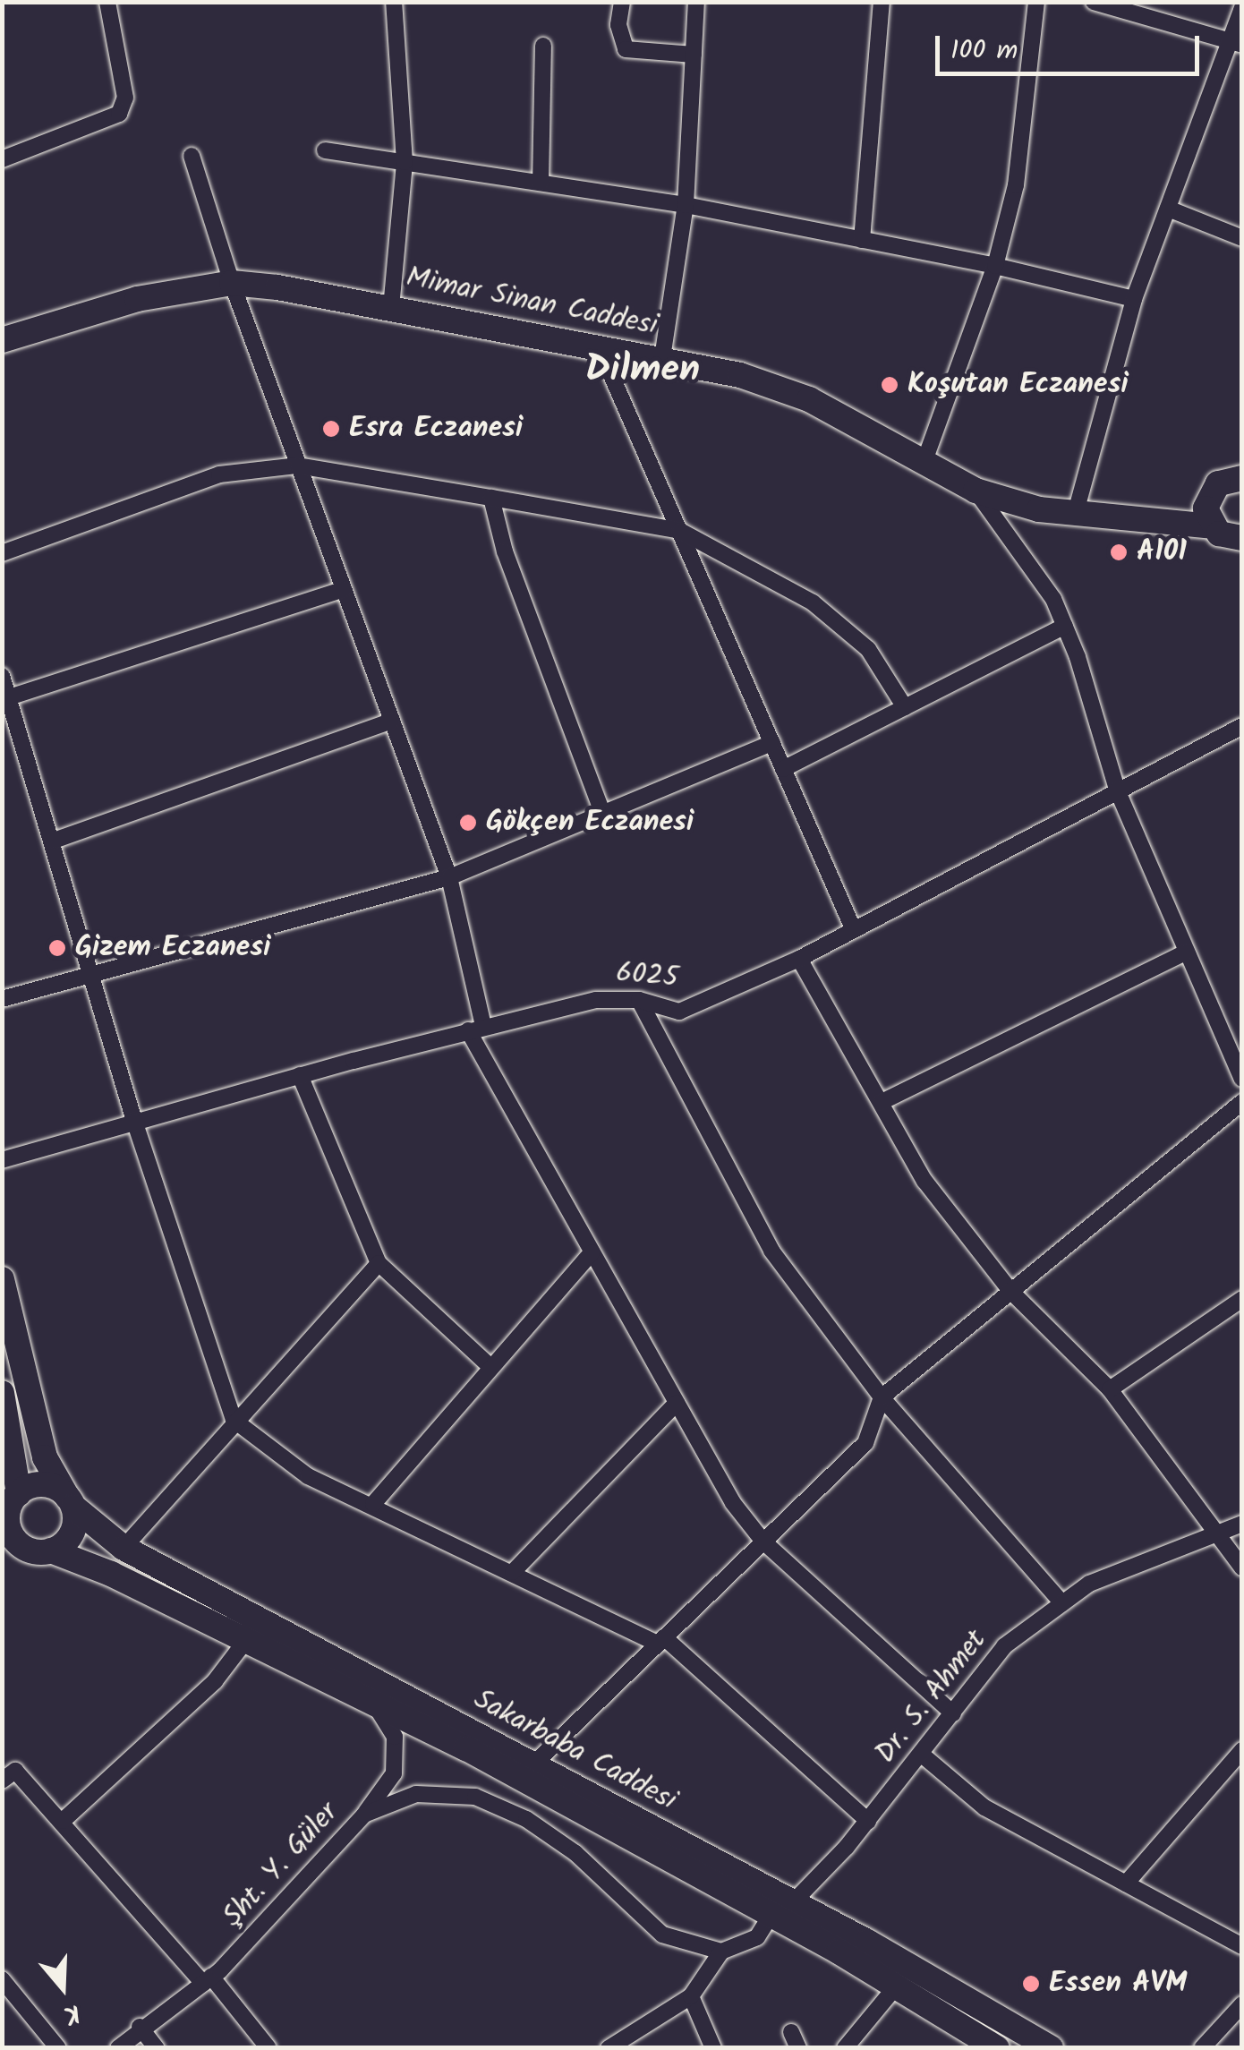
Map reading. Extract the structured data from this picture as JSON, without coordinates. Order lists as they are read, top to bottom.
{
  "streets": {
    "main road": ["Mimar Sinan Caddesi", "Sakarbaba Caddesi"],
    "street": ["6025", "Dr. S. Ahmet", "Şht. Y. Güler"]
  },
  "crossings": [
    ["Dr. S. Ahmet", "Sakarbaba Caddesi"]
  ],
  "districts": ["Dilmen"],
  "places": [
    "Koşutan Eczanesi",
    "Esra Eczanesi",
    "A101",
    "Gökçen Eczanesi",
    "Gizem Eczanesi",
    "Essen AVM"
  ],
  "scale_bar": "100 m",
  "north": "bottom"
}
